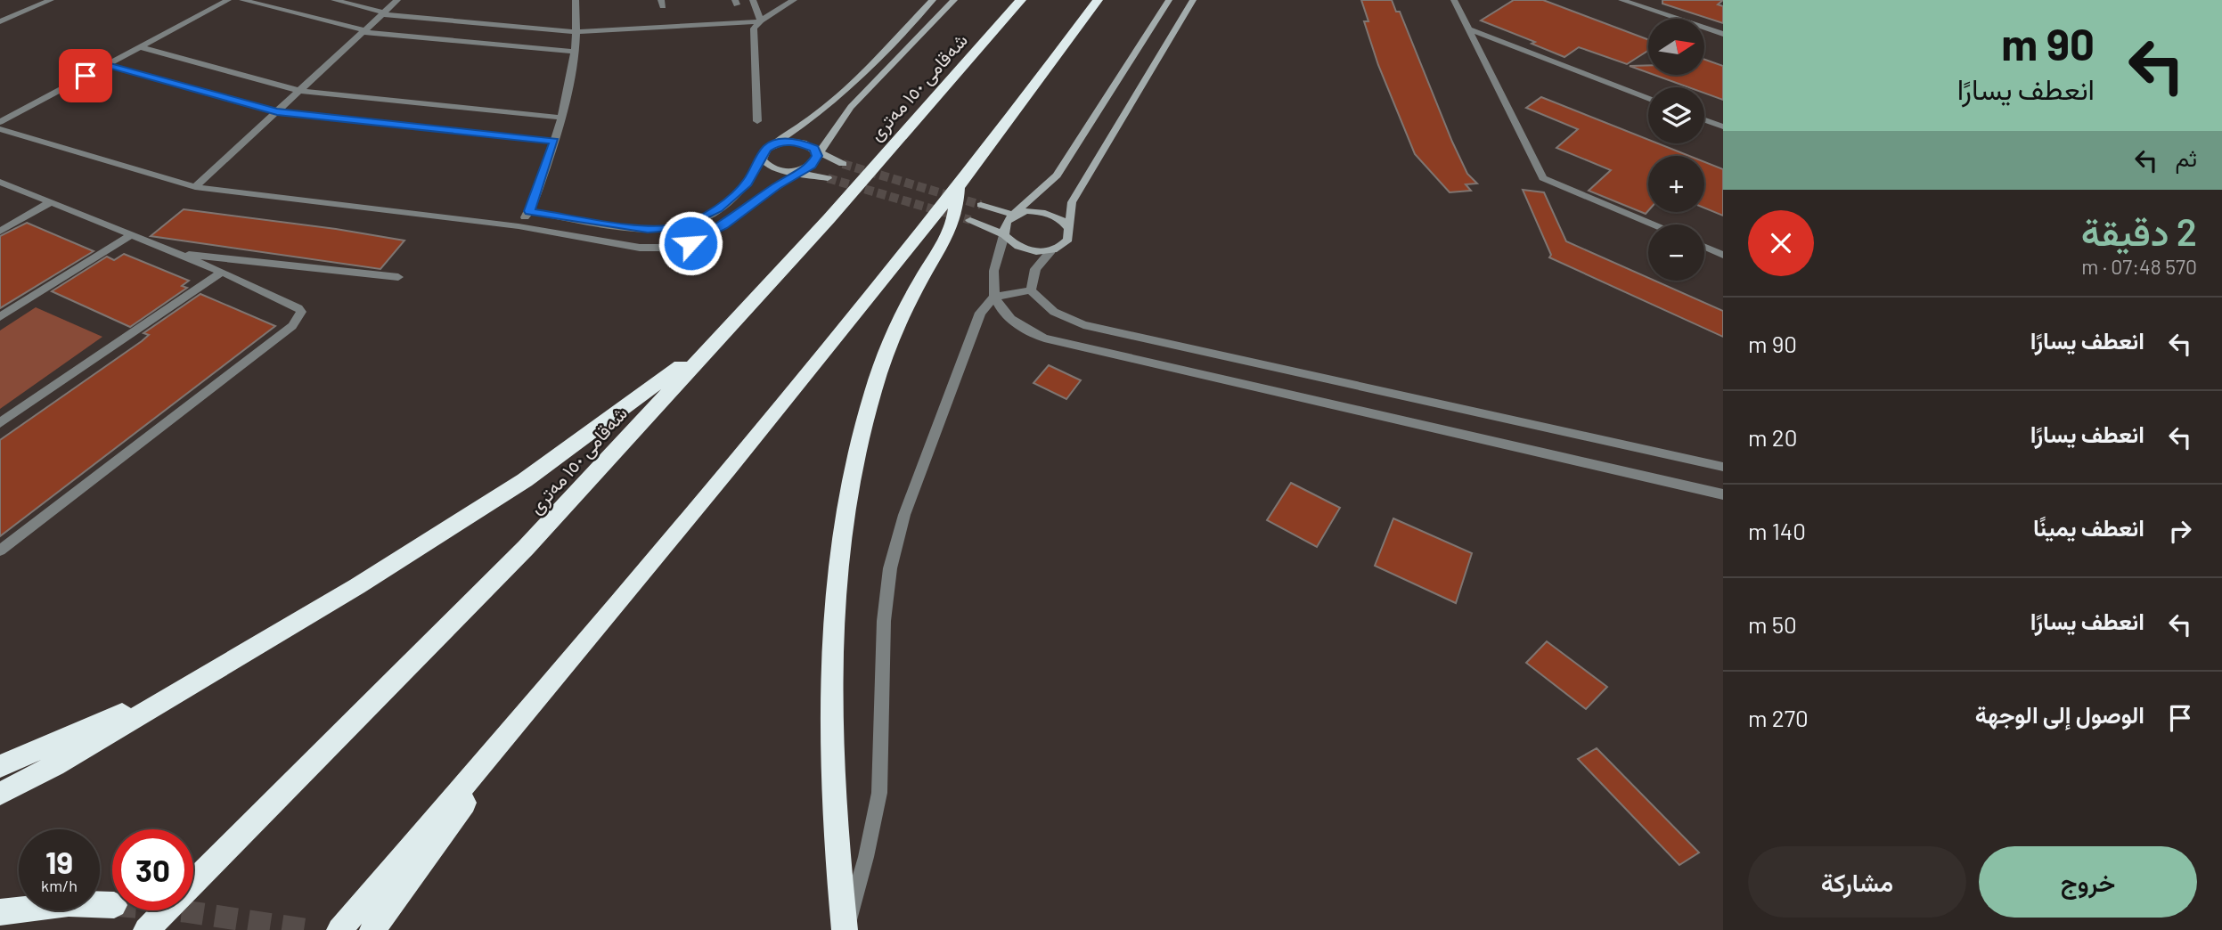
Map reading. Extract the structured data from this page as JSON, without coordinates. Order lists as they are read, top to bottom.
{
  "streets": {
    "highway": ["شەقامی ١٥٠ مەتری"]
  },
  "north": "right",
  "page": {
    "turn": ["90 m", "انعطف يسارًا"],
    "map_buttons": ["+", "−"],
    "then": "ثم",
    "heading": ["2 دقيقة", "570 m · 07:48"],
    "list": [
      {
        "name": "انعطف يسارًا",
        "value": "90 m"
      },
      {
        "name": "انعطف يسارًا",
        "value": "20 m"
      },
      {
        "name": "انعطف يمينًا",
        "value": "140 m"
      },
      {
        "name": "انعطف يسارًا",
        "value": "50 m"
      },
      {
        "name": "الوصول إلى الوجهة",
        "value": "270 m"
      }
    ],
    "speed": "19 km/h",
    "limit": "30",
    "buttons": ["خروج", "مشاركة"]
  }
}
